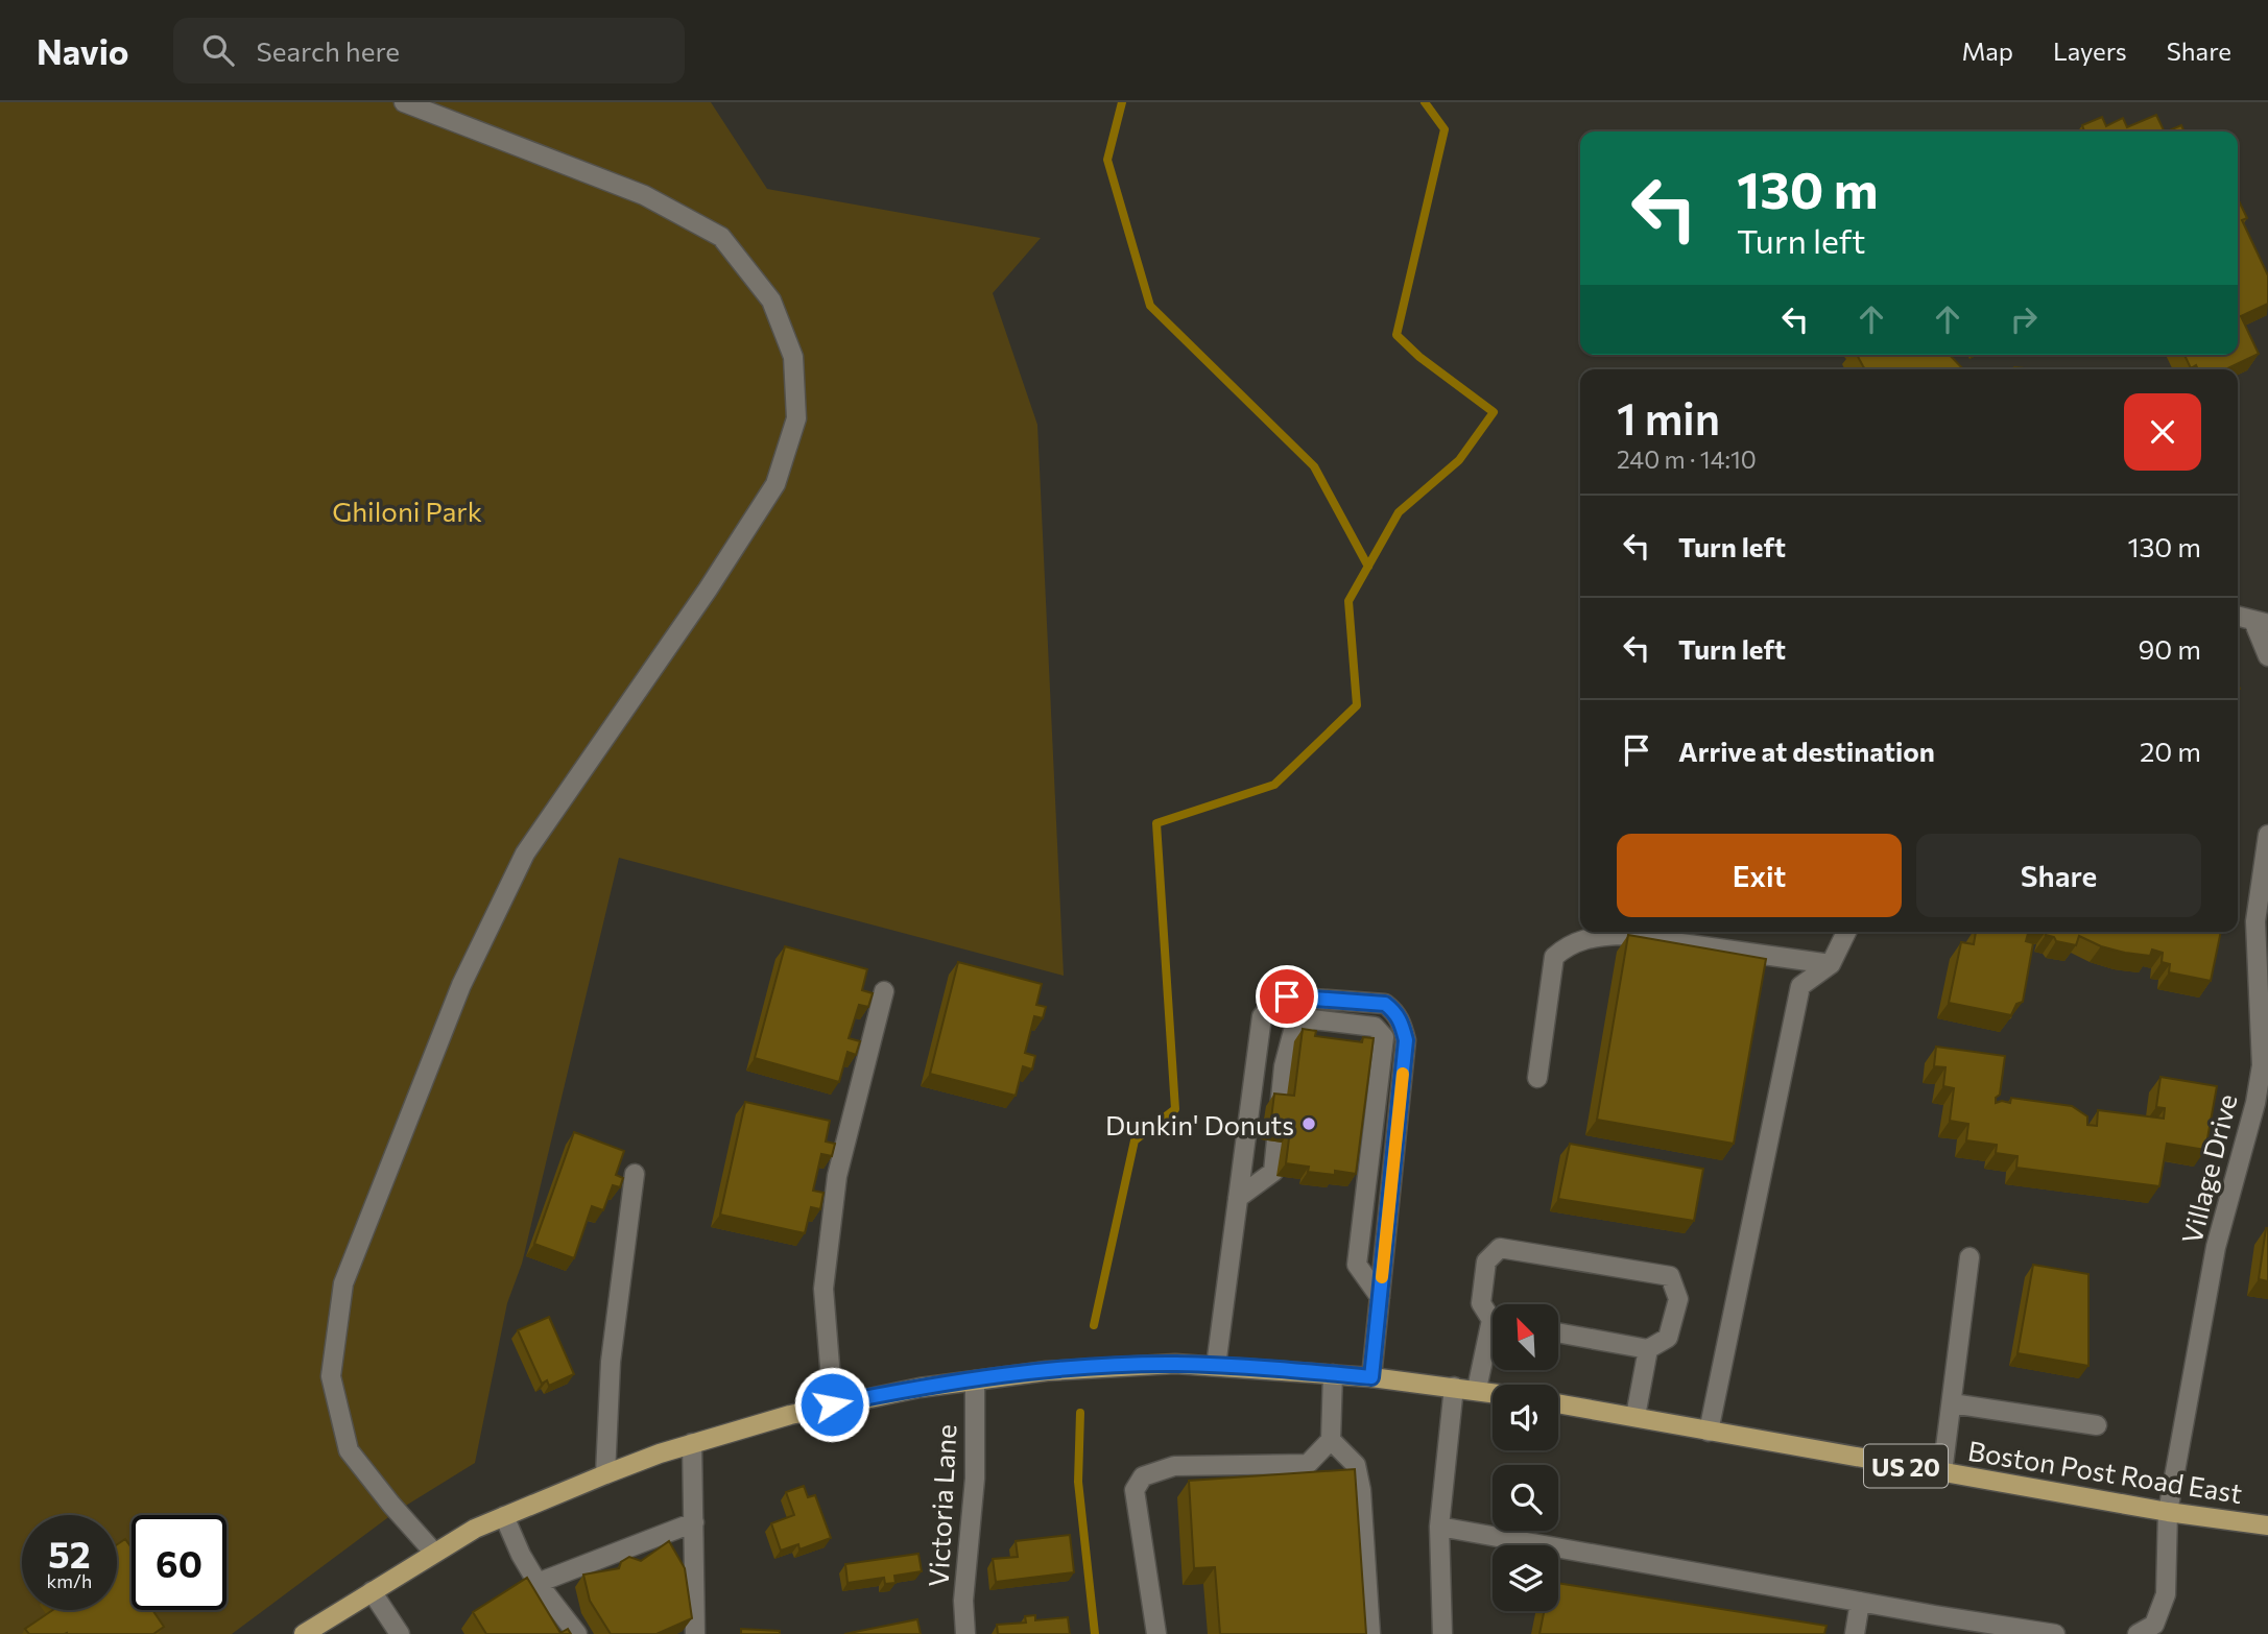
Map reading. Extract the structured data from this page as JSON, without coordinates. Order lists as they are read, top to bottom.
{
  "streets": {
    "main road": ["US 20", "Boston Post Road East"],
    "street": ["Village Drive", "Victoria Lane"]
  },
  "crossings": [
    ["Village Drive", "Boston Post Road East"]
  ],
  "parks": ["Ghiloni Park"],
  "places": ["Dunkin' Donuts"],
  "north": "top left",
  "page": {
    "header": "Navio",
    "search": "Search here",
    "nav": ["Map", "Layers", "Share"],
    "turn": ["130 m", "Turn left"],
    "heading": ["1 min", "240 m · 14:10"],
    "list": [
      {
        "name": "Turn left",
        "value": "130 m"
      },
      {
        "name": "Turn left",
        "value": "90 m"
      },
      {
        "name": "Arrive at destination",
        "value": "20 m"
      }
    ],
    "buttons": ["Exit", "Share"],
    "speed": "52 km/h",
    "limit": "60"
  }
}
